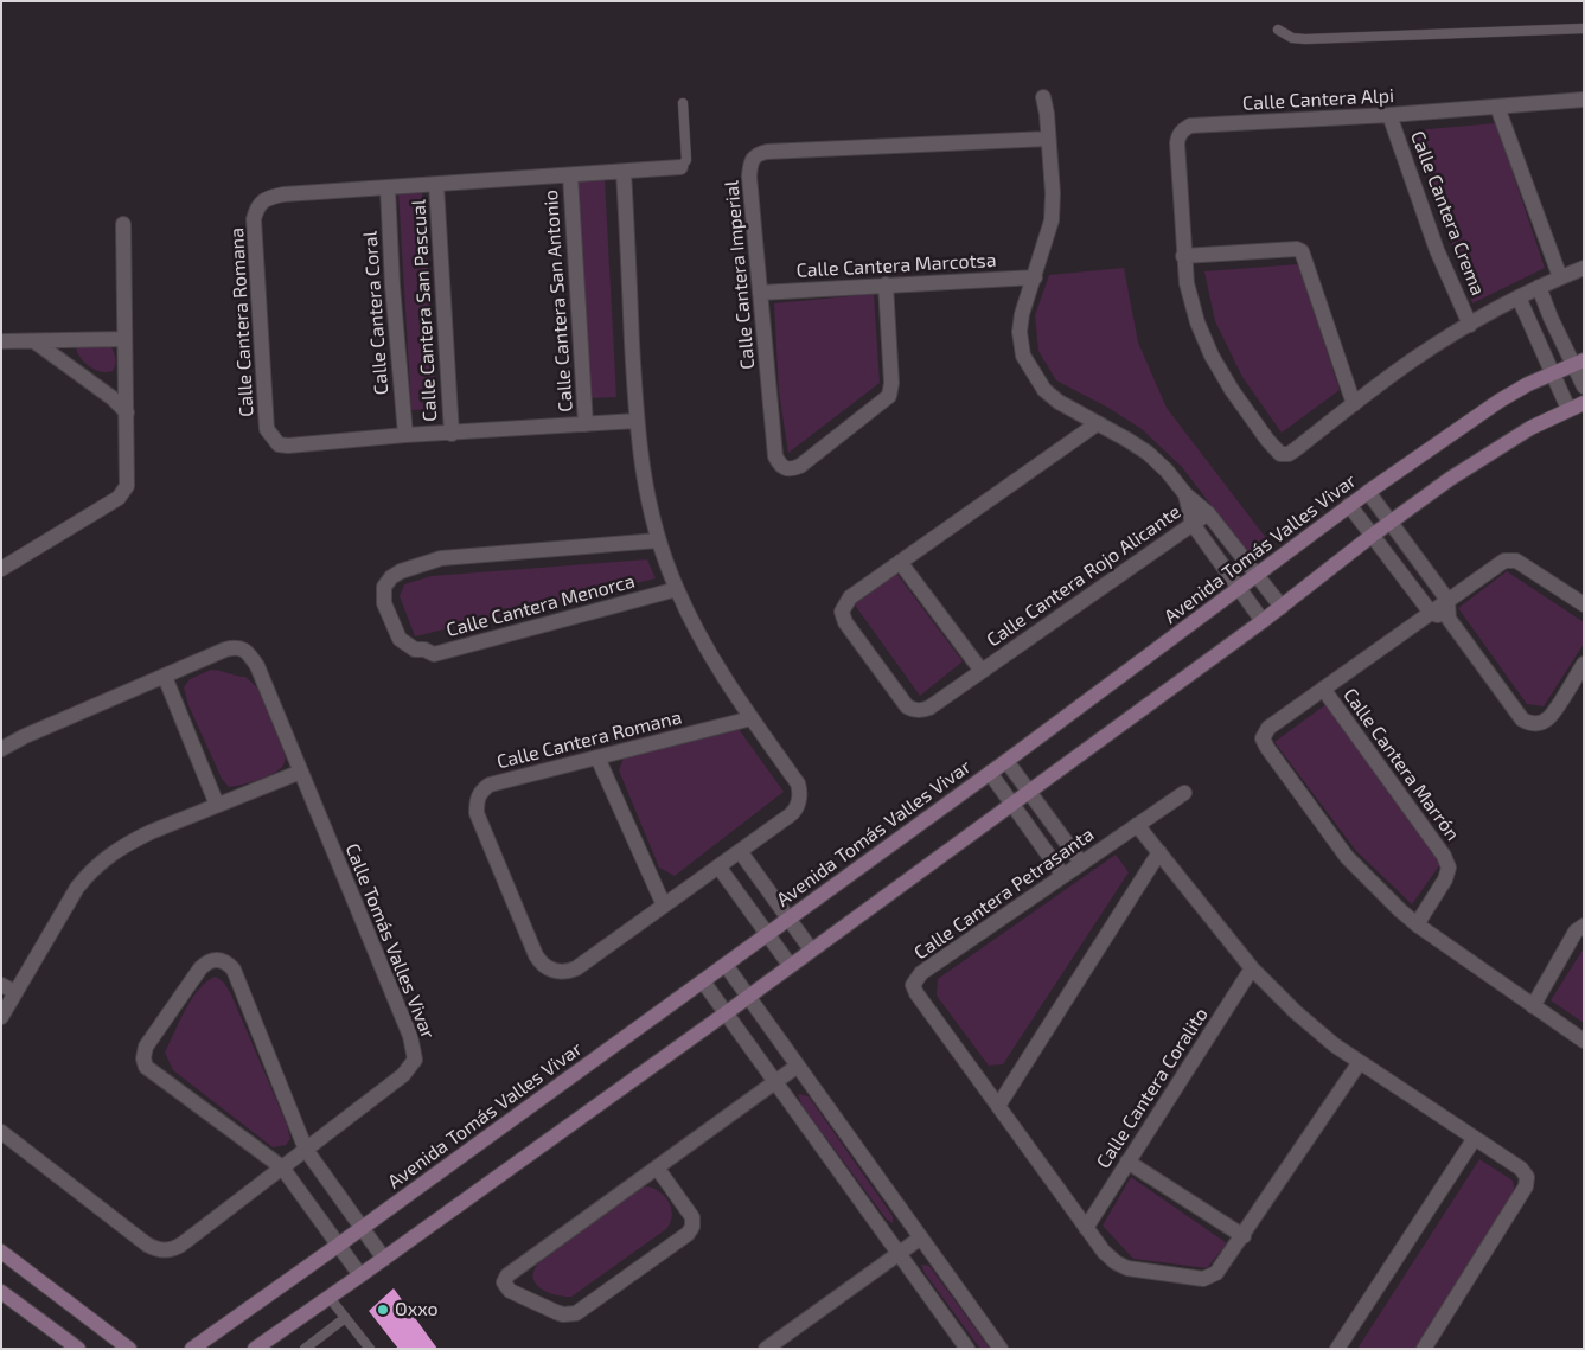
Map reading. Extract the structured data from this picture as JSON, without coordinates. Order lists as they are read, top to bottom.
{
  "streets": {
    "main road": ["Avenida Tomás Valles Vivar"],
    "street": [
      "Calle Cantera Alpi",
      "Calle Cantera Crema",
      "Calle Cantera Marcotsa",
      "Calle Cantera Imperial",
      "Calle Cantera San Antonio",
      "Calle Cantera San Pascual",
      "Calle Cantera Coral",
      "Calle Cantera Romana",
      "Calle Cantera Rojo Alicante",
      "Calle Cantera Menorca",
      "Calle Cantera Marrón",
      "Calle Cantera Petrasanta",
      "Calle Tomás Valles Vivar",
      "Calle Cantera Coralito"
    ]
  },
  "crossings": [
    ["Calle Cantera Alpi", "Calle Cantera Crema"],
    ["Calle Cantera Marcotsa", "Calle Cantera Imperial"],
    ["Calle Cantera San Antonio", "Calle Cantera Romana"],
    ["Calle Cantera San Pascual", "Calle Cantera Romana"],
    ["Calle Cantera Coral", "Calle Cantera Romana"],
    ["Calle Cantera Romana", "Calle Cantera Menorca"],
    ["Calle Cantera Petrasanta", "Calle Cantera Coralito"]
  ],
  "places": ["Oxxo"]
}
